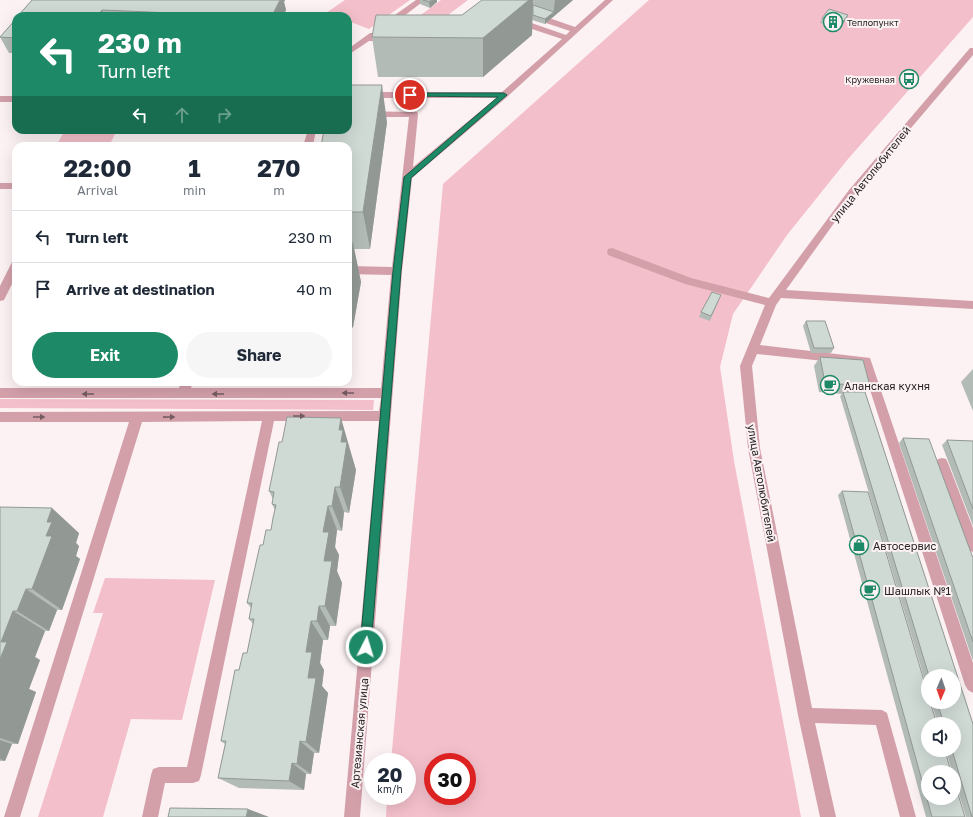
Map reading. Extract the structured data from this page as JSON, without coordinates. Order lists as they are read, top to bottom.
{
  "streets": {
    "street": ["улица Автолюбителей", "Артезианская улица"]
  },
  "places": {
    "building": ["Теплопункт"],
    "bus stop": ["Кружевная"],
    "cafe": ["Аланская кухня", "Шашлык №1"],
    "shop": ["Автосервис"]
  },
  "north": "bottom",
  "page": {
    "turn": ["230 m", "Turn left"],
    "eta": [
      "22:00",
      "Arrival",
      "1",
      "min",
      "270",
      "m"
    ],
    "list": [
      {
        "name": "Turn left",
        "value": "230 m"
      },
      {
        "name": "Arrive at destination",
        "value": "40 m"
      }
    ],
    "buttons": ["Exit", "Share"],
    "speed": "20 km/h",
    "limit": "30"
  }
}
